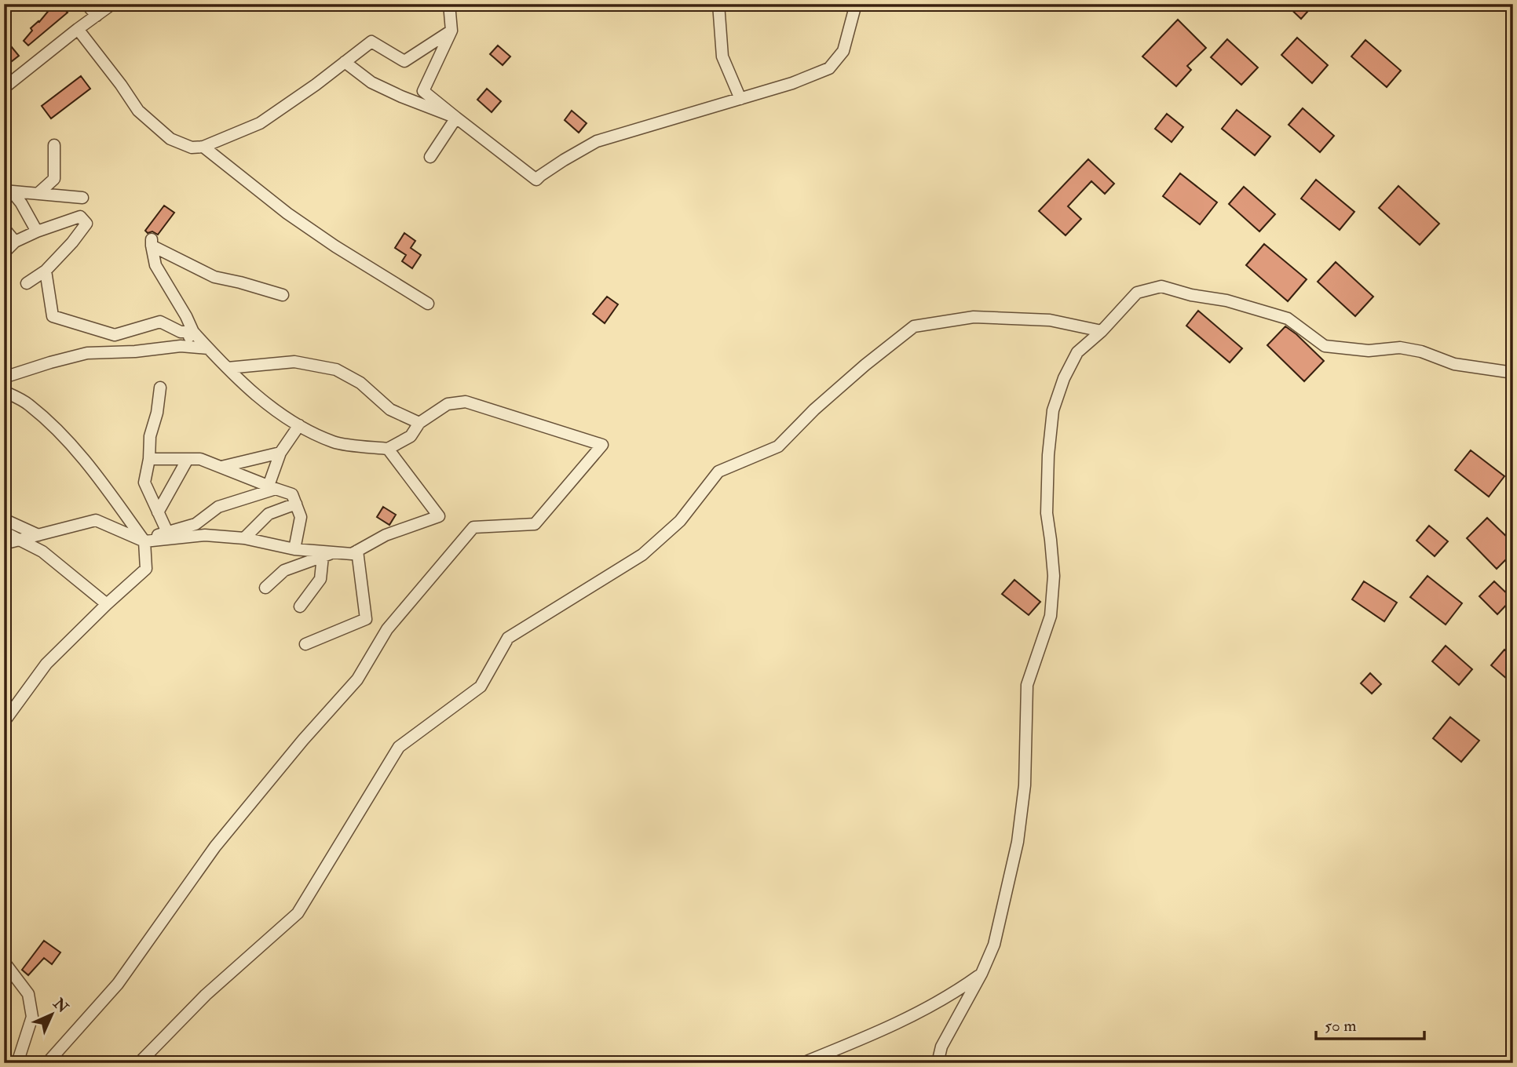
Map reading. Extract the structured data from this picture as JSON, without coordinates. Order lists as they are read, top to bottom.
{
  "scale_bar": "50 m",
  "north": "top right"
}
